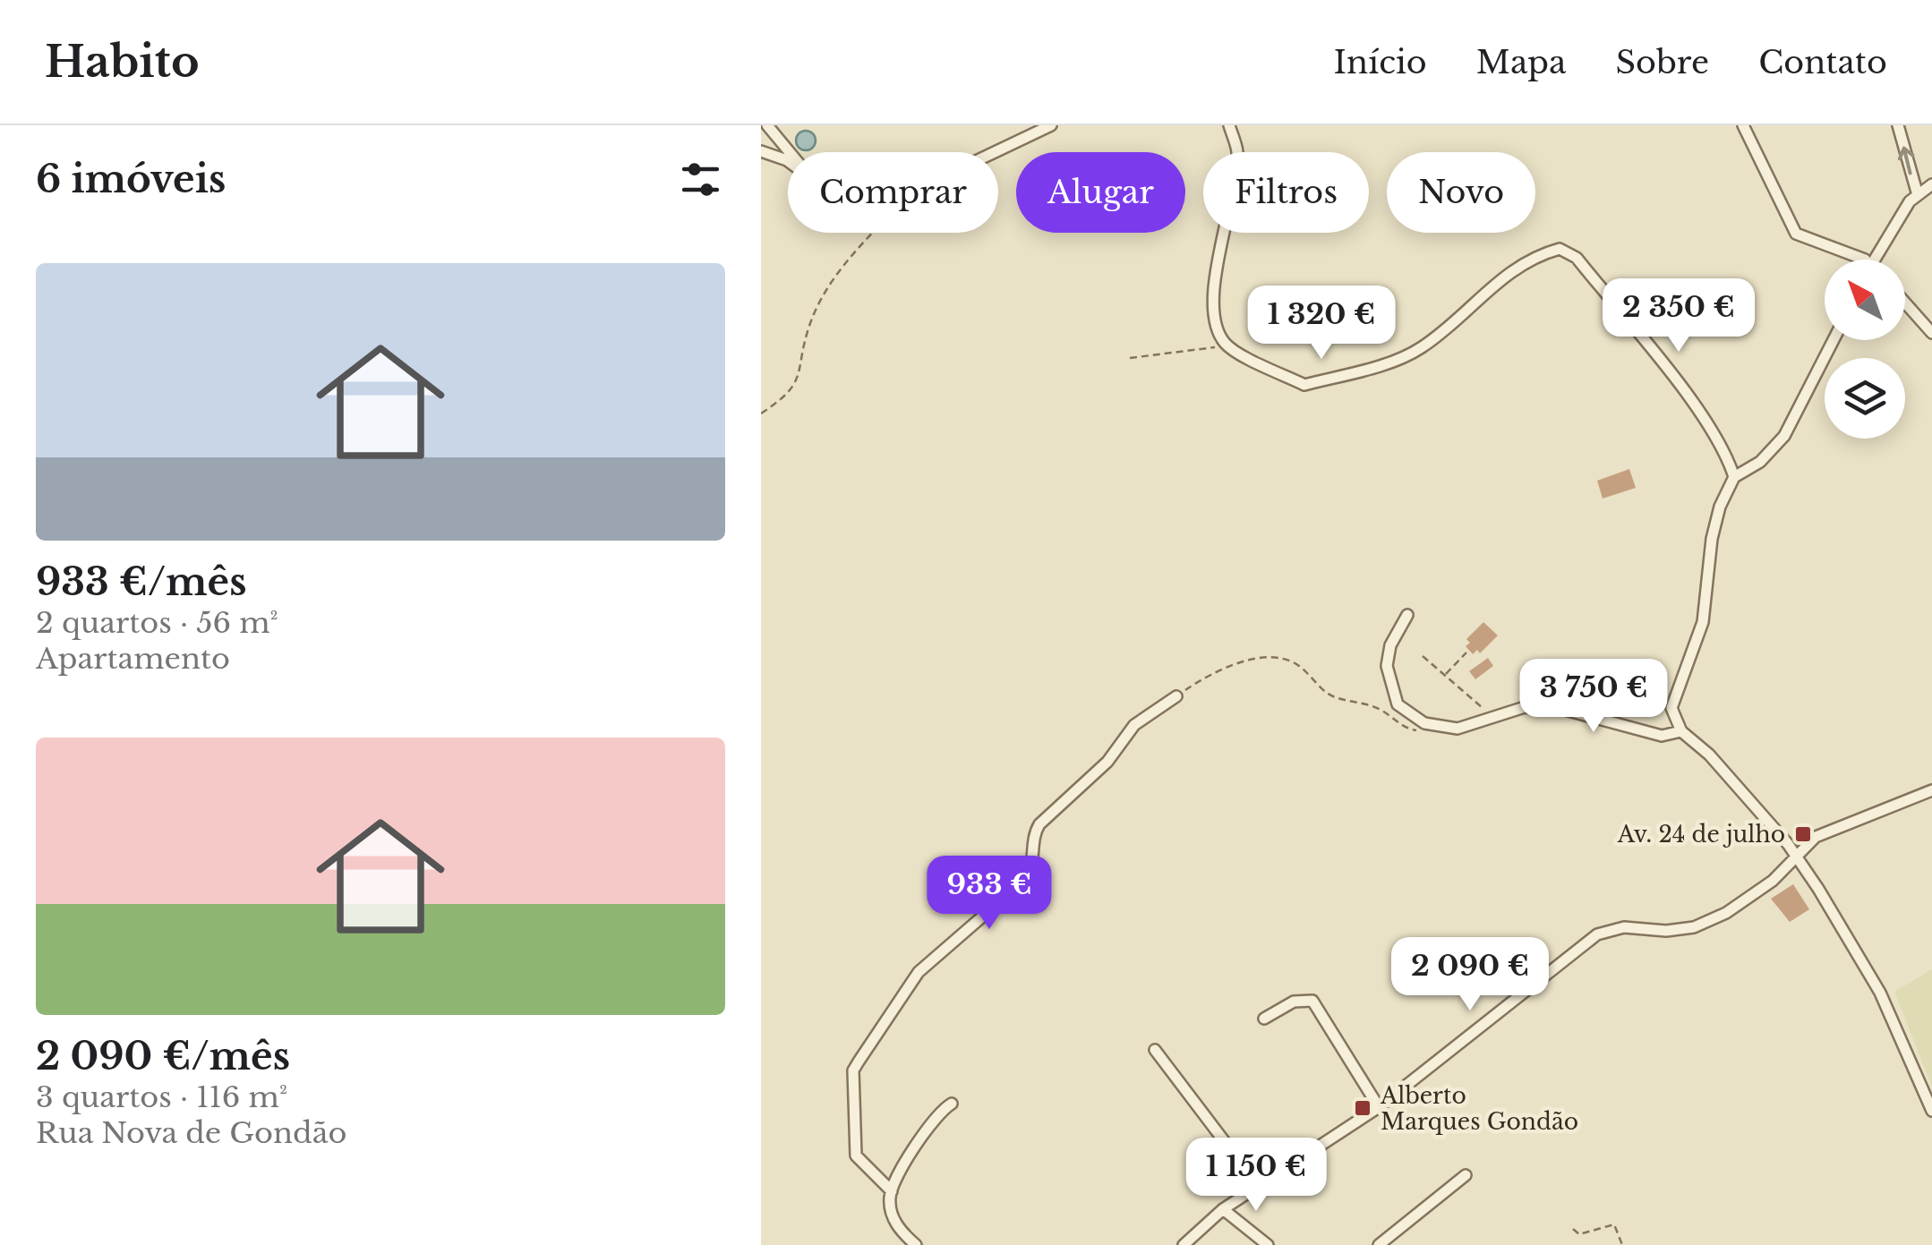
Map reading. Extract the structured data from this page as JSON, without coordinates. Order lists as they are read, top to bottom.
{
  "places": {
    "transit": ["Av. 24 de julho", "Alberto Marques Gondão"]
  },
  "north": "top left",
  "page": {
    "header": "Habito",
    "nav": [
      "Início",
      "Mapa",
      "Sobre",
      "Contato"
    ],
    "heading": "6 imóveis",
    "chip": [
      "Comprar",
      "Alugar",
      "Filtros",
      "Novo"
    ],
    "list": [
      {
        "name": "933 €/mês",
        "note": "2 quartos · 56 m² · Apartamento"
      },
      {
        "name": "2 090 €/mês",
        "note": "3 quartos · 116 m² · Rua Nova de Gondão"
      }
    ],
    "price": [
      "2 350 €",
      "1 320 €",
      "3 750 €",
      "933 €",
      "2 090 €",
      "1 150 €"
    ]
  }
}
